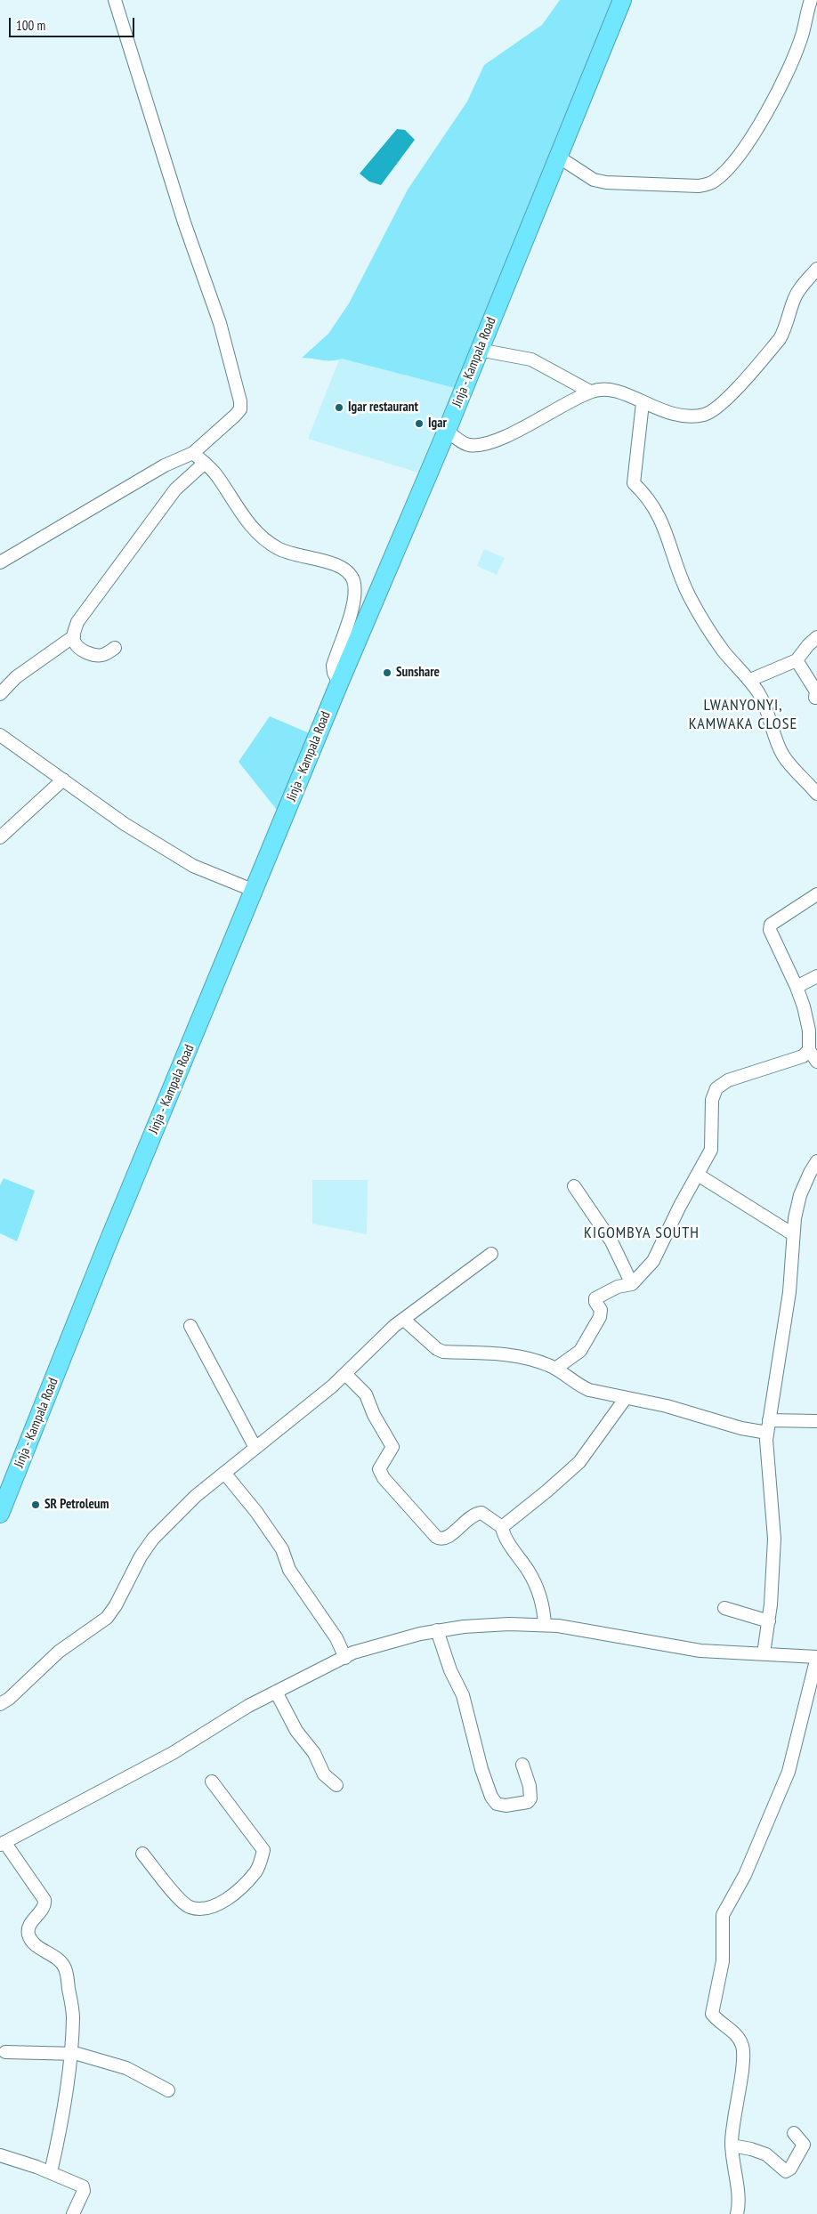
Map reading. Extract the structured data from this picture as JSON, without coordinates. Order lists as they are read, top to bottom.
{
  "streets": {
    "highway": ["Jinja - Kampala Road"]
  },
  "districts": ["LWANYONYI, KAMWAKA CLOSE", "KIGOMBYA SOUTH"],
  "places": [
    "Igar restaurant",
    "Igar",
    "Sunshare",
    "SR Petroleum"
  ],
  "scale_bar": "100 m"
}
